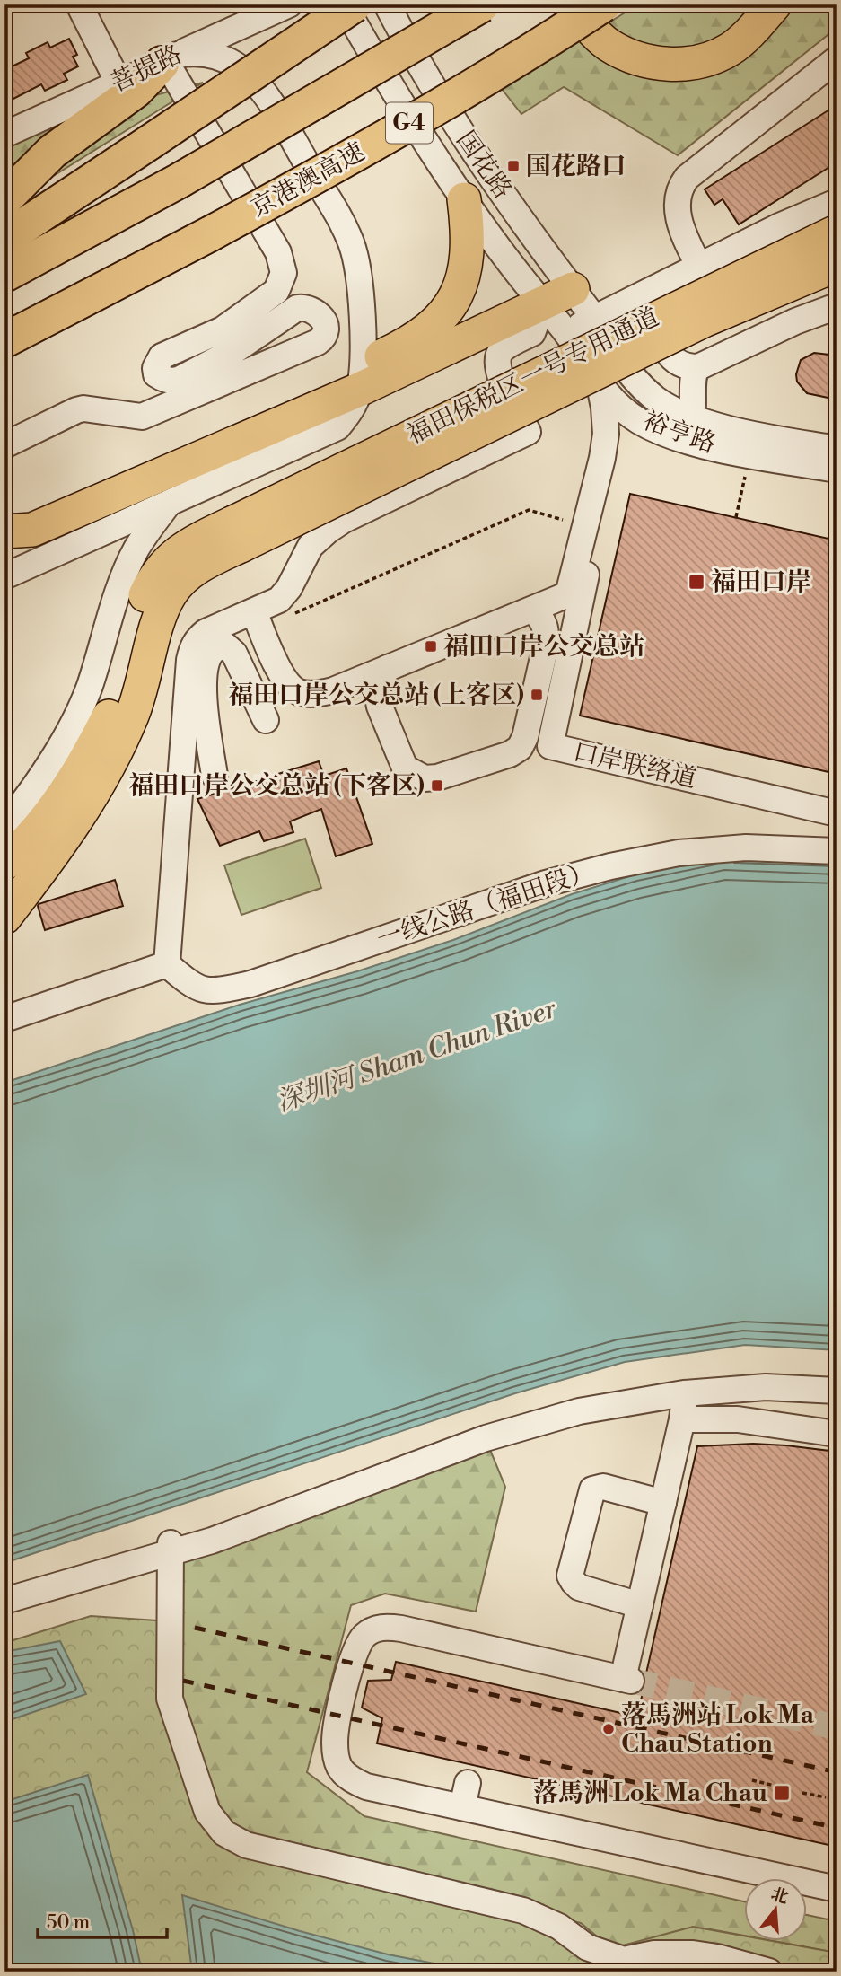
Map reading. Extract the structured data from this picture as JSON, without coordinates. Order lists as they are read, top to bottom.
{
  "streets": {
    "highway": ["G4", "京港澳高速"],
    "main road": ["福田保税区一号专用通道"],
    "street": [
      "菩提路",
      "国花路",
      "裕亨路",
      "口岸联络道",
      "一线公路（福田段）"
    ]
  },
  "crossings": [
    ["国花路", "裕亨路"]
  ],
  "water": ["深圳河 Sham Chun River"],
  "places": {
    "transit": [
      "国花路口",
      "福田口岸",
      "福田口岸公交总站",
      "福田口岸公交总站 (上客区)",
      "福田口岸公交总站 (下客区)",
      "落馬洲 Lok Ma Chau"
    ],
    "other": ["落馬洲站 Lok Ma Chau Station"]
  },
  "scale_bar": "50 m",
  "north": "top"
}
